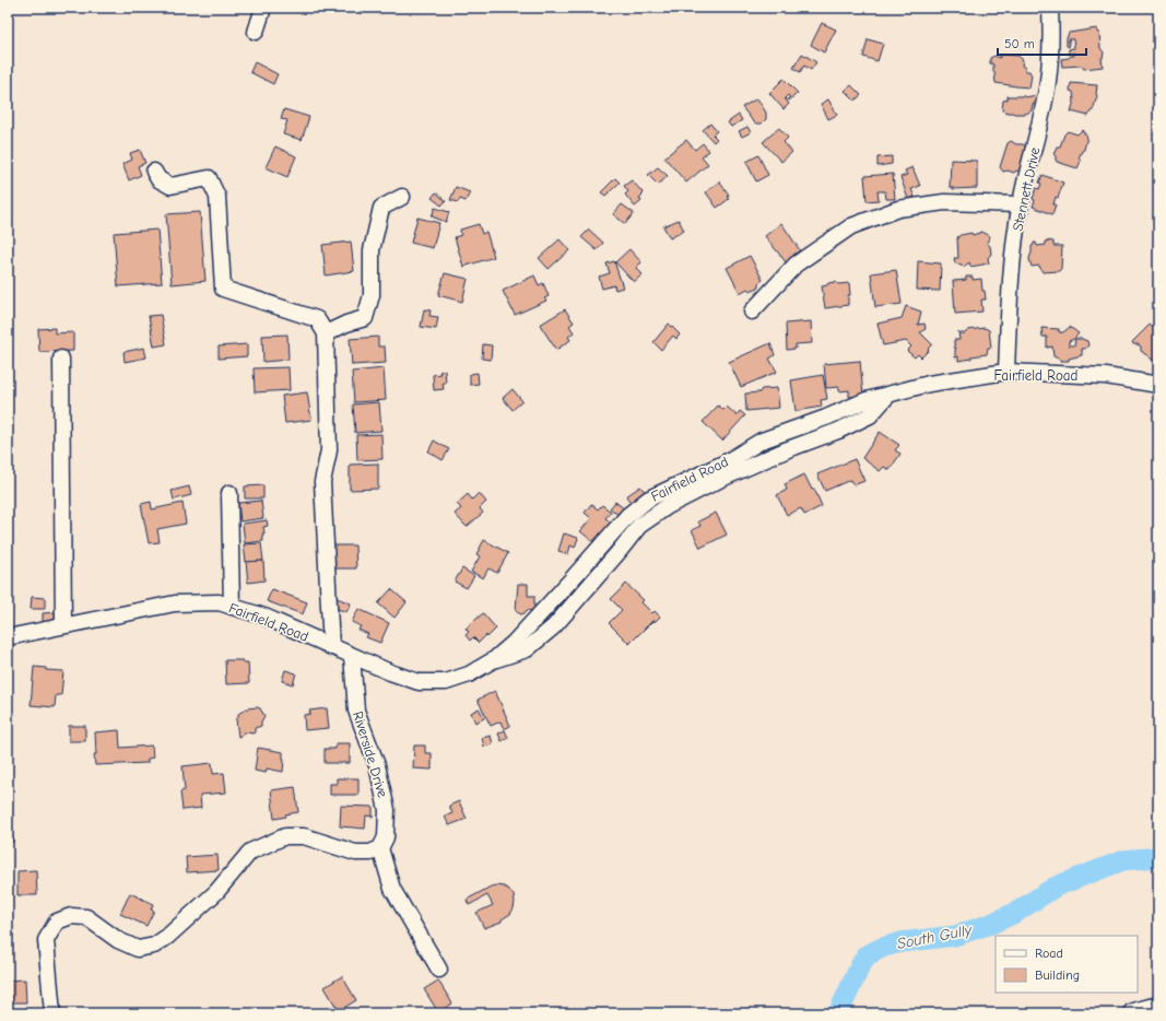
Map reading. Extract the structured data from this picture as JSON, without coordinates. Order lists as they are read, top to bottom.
{
  "streets": {
    "street": ["Stennett Drive", "Fairfield Road", "Riverside Drive"]
  },
  "crossings": [
    ["Stennett Drive", "Fairfield Road"],
    ["Fairfield Road", "Riverside Drive"]
  ],
  "water": ["South Gully"],
  "legend": ["Road", "Building"],
  "scale_bar": "50 m"
}
